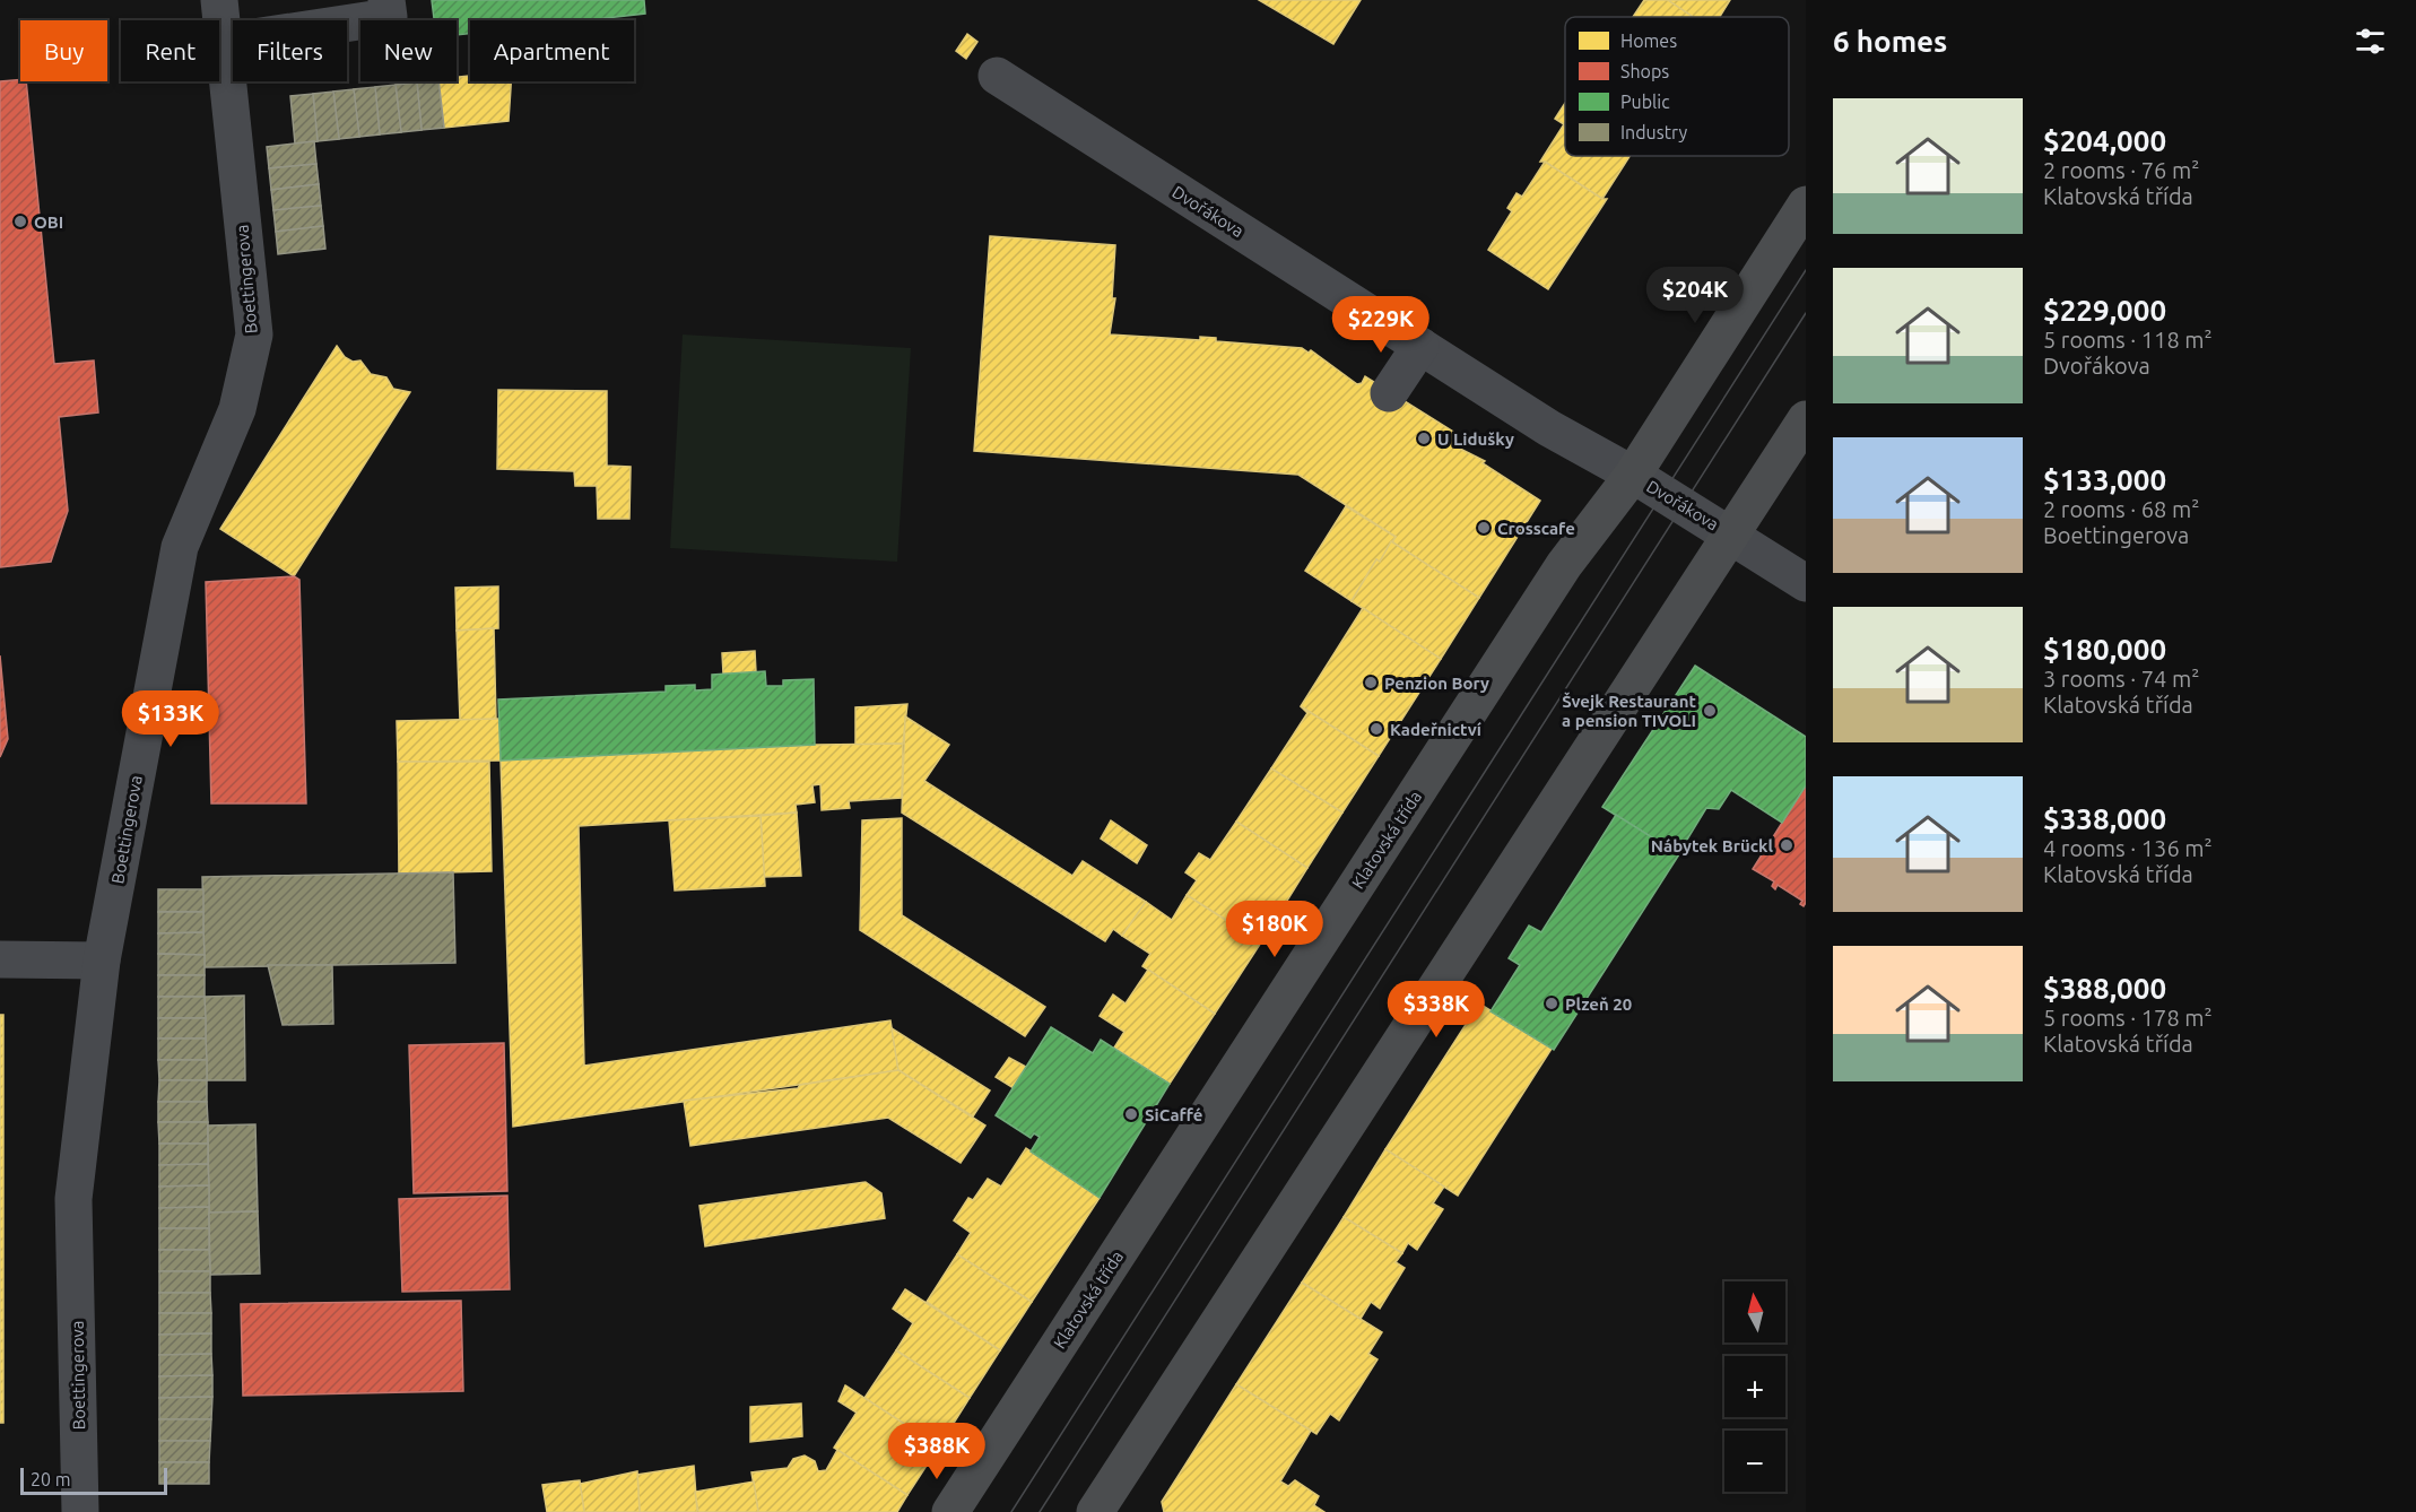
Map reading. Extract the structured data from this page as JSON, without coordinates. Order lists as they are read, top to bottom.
{
  "streets": {
    "main road": ["Klatovská třída"],
    "street": ["Dvořákova", "Boettingerova"]
  },
  "crossings": [
    ["Dvořákova", "Klatovská třída"]
  ],
  "places": [
    "OBI",
    "U Lidušky",
    "Crosscafe",
    "Penzion Bory",
    "Švejk Restaurant a pension TIVOLI",
    "Kadeřnictví",
    "Nábytek Brückl",
    "Plzeň 20",
    "SiCaffé"
  ],
  "legend": [
    "Homes",
    "Shops",
    "Public",
    "Industry"
  ],
  "scale_bar": "20 m",
  "north": "top",
  "page": {
    "heading": "6 homes",
    "chip": [
      "Buy",
      "Rent",
      "Filters",
      "New",
      "Apartment"
    ],
    "list": [
      {
        "name": "$204,000",
        "note": "2 rooms · 76 m² · Klatovská třída"
      },
      {
        "name": "$229,000",
        "note": "5 rooms · 118 m² · Dvořákova"
      },
      {
        "name": "$133,000",
        "note": "2 rooms · 68 m² · Boettingerova"
      },
      {
        "name": "$180,000",
        "note": "3 rooms · 74 m² · Klatovská třída"
      },
      {
        "name": "$338,000",
        "note": "4 rooms · 136 m² · Klatovská třída"
      },
      {
        "name": "$388,000",
        "note": "5 rooms · 178 m² · Klatovská třída"
      }
    ],
    "price": [
      "$204K",
      "$229K",
      "$133K",
      "$180K",
      "$338K",
      "$388K"
    ],
    "map_buttons": ["+", "−"],
    "scale": "20 m"
  }
}
